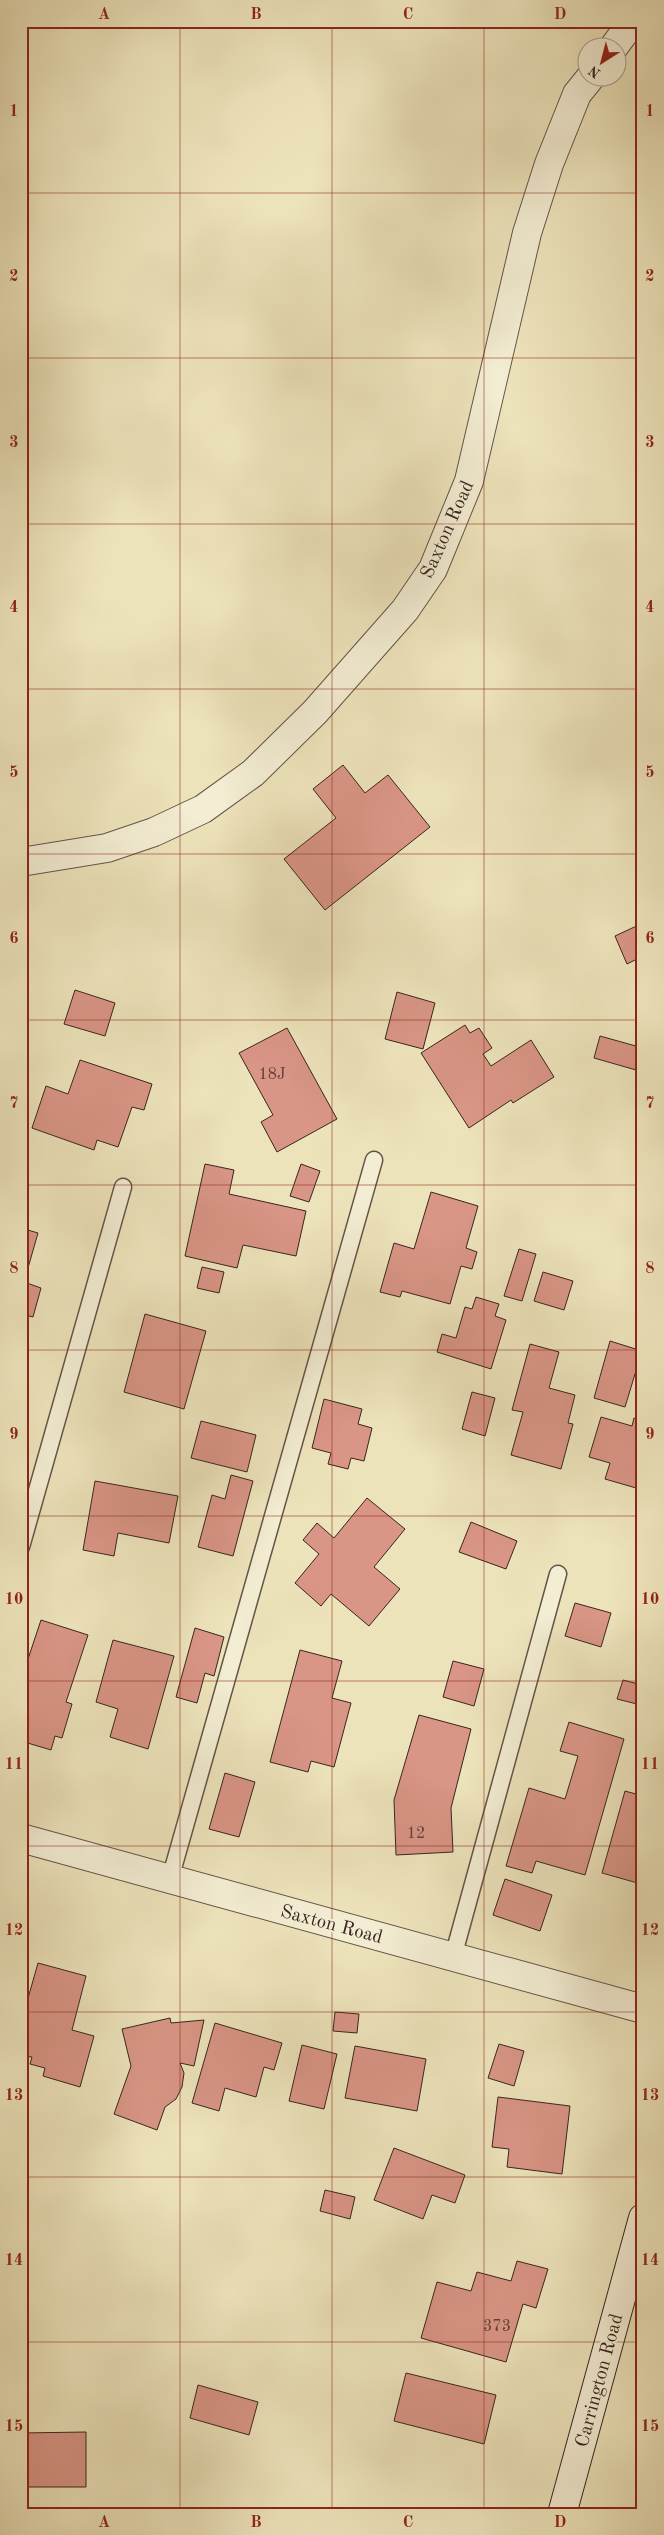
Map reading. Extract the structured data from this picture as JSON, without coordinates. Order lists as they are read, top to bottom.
{
  "streets": {
    "street": ["Saxton Road", "Carrington Road"]
  },
  "house_numbers": ["18J", "12", "373"],
  "north": "bottom left",
  "grid": {
    "columns": [
      "A",
      "B",
      "C",
      "D"
    ],
    "rows": [
      "1",
      "2",
      "3",
      "4",
      "5",
      "6",
      "7",
      "8",
      "9",
      "10",
      "11",
      "12",
      "13",
      "14",
      "15"
    ]
  }
}
